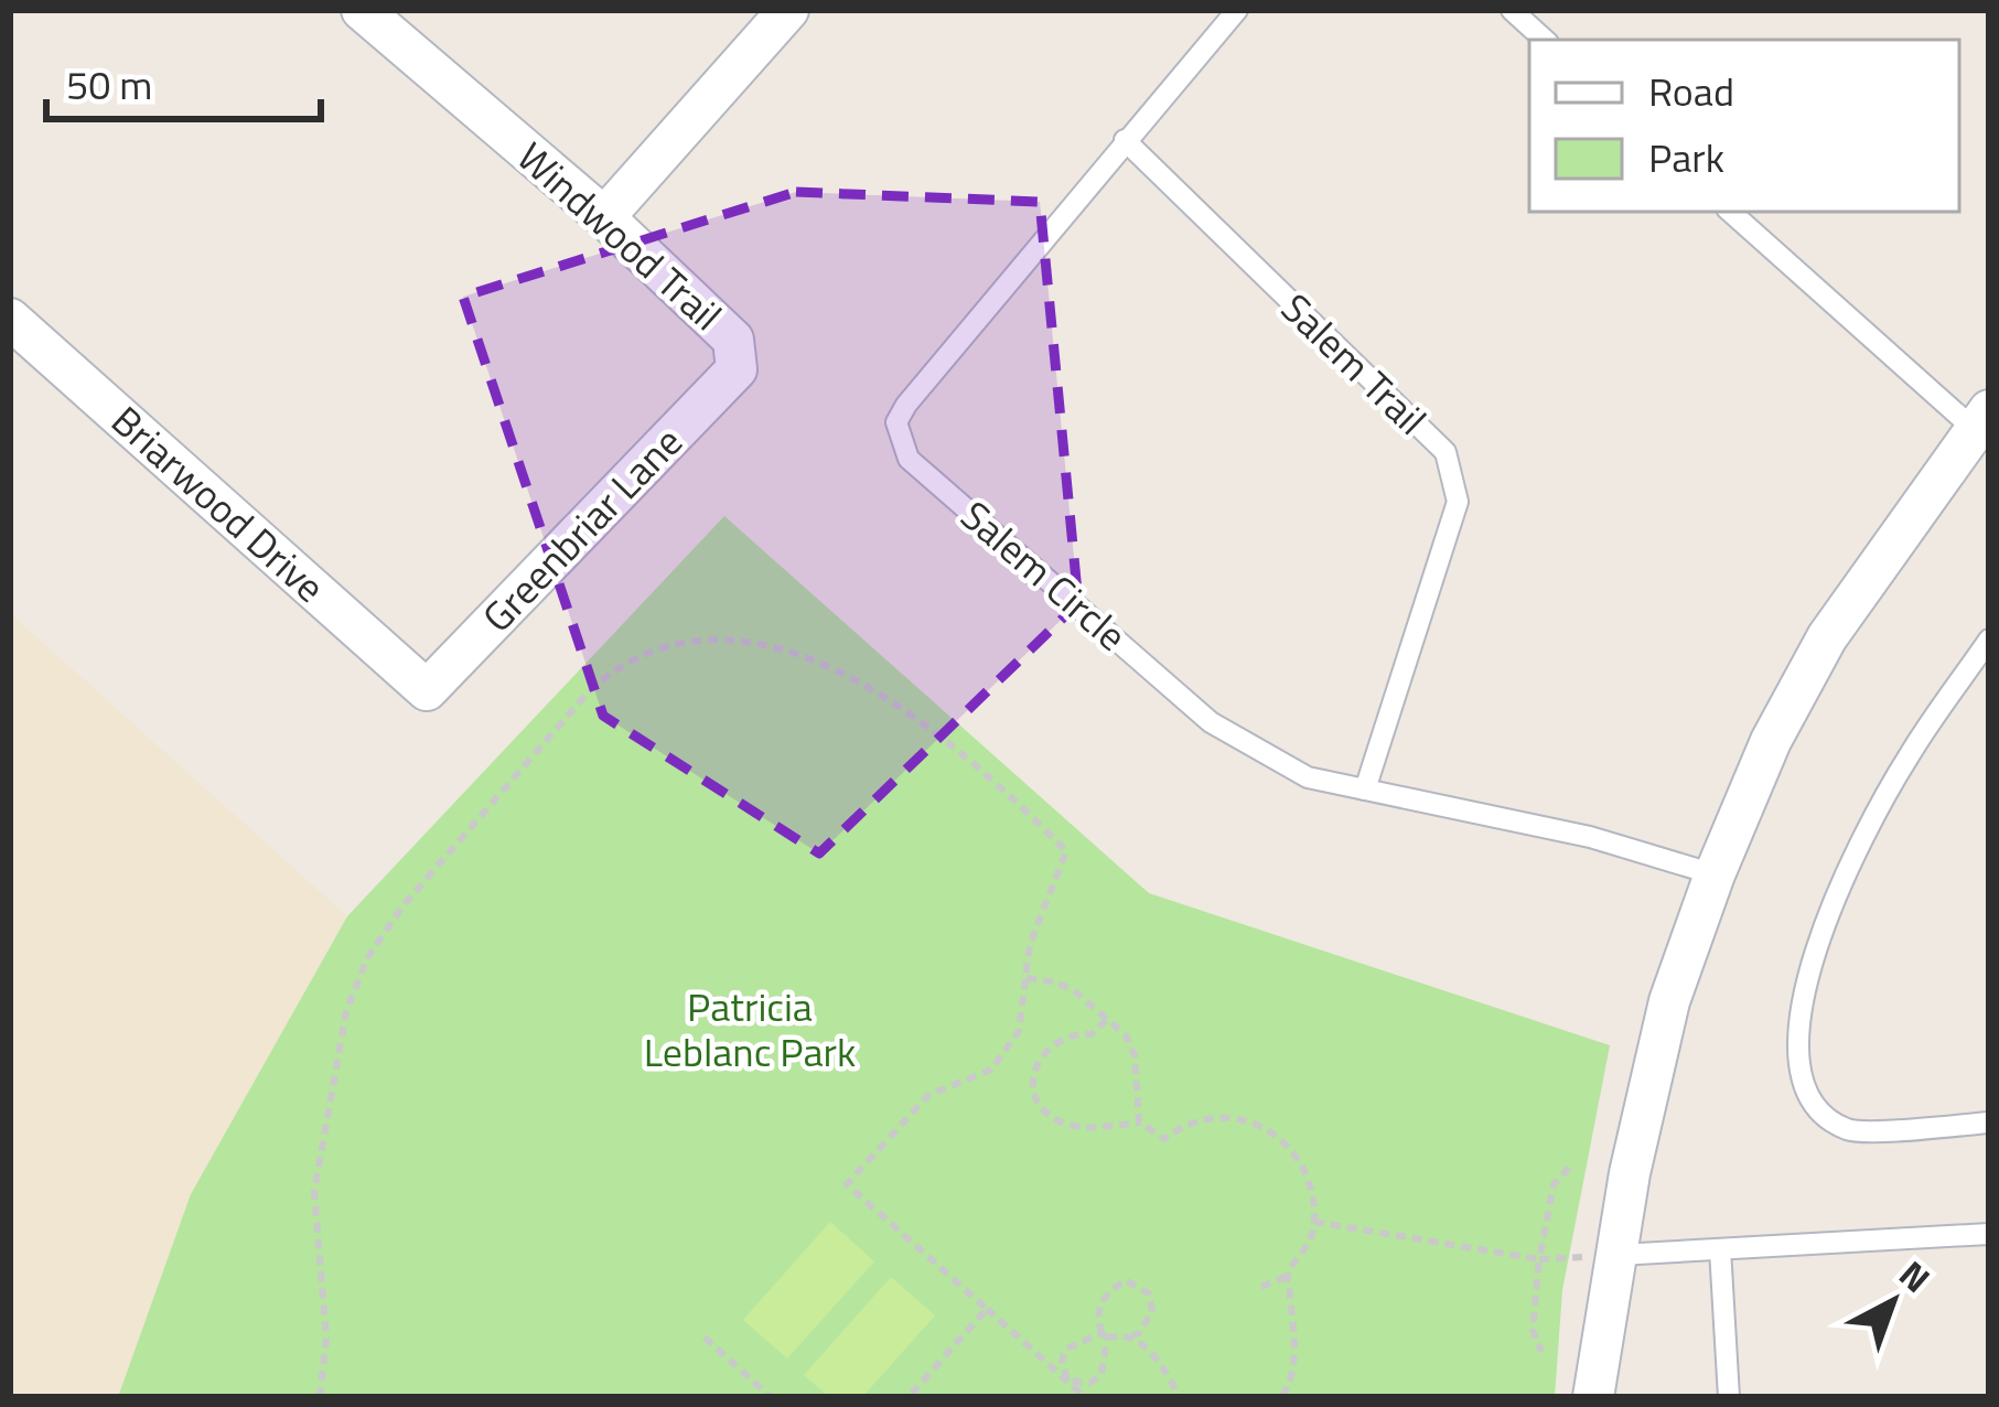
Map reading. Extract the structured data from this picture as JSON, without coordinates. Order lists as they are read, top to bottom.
{
  "streets": {
    "street": ["Windwood Trail", "Briarwood Drive", "Greenbriar Lane"],
    "lane": ["Salem Trail", "Salem Circle"]
  },
  "crossings": [
    ["Windwood Trail", "Greenbriar Lane"],
    ["Salem Trail", "Salem Circle"],
    ["Briarwood Drive", "Greenbriar Lane"]
  ],
  "parks": ["Patricia Leblanc Park"],
  "legend": ["Road", "Park"],
  "scale_bar": "50 m",
  "north": "top right"
}
